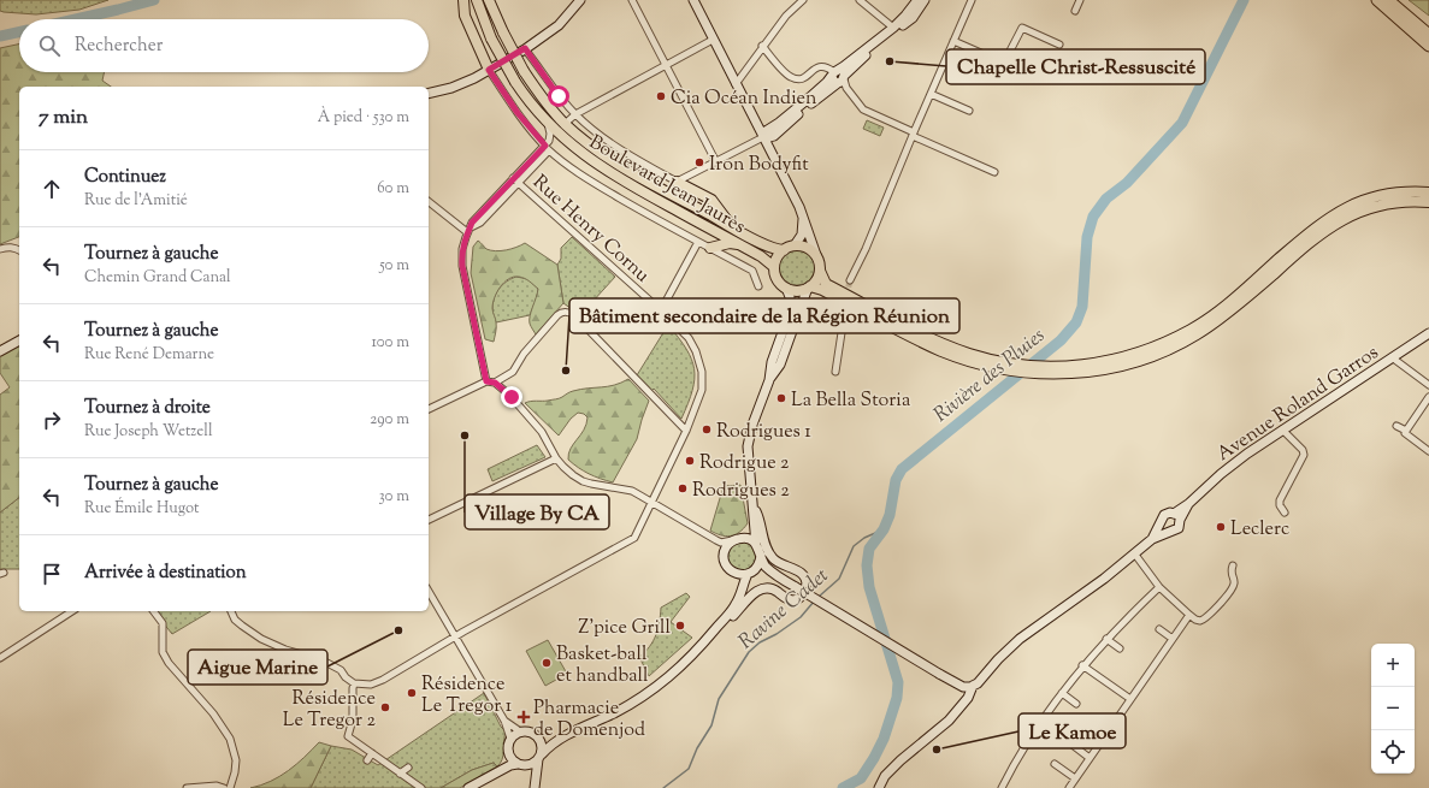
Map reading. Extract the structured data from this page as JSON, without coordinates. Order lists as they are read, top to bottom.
{
  "streets": {
    "main road": ["Boulevard Jean Jaurès", "Avenue Roland Garros"],
    "street": ["Rue Henry Cornu"]
  },
  "water": ["Rivière des Pluies", "Ravine Cadet"],
  "places": {
    "other": [
      "Chapelle Christ-Ressuscité",
      "Cia Océan Indien",
      "Iron Bodyfit",
      "Bâtiment secondaire de la Région Réunion",
      "La Bella Storia",
      "Rodrigues 1",
      "Village By CA",
      "Rodrigue 2",
      "Rodrigues 2",
      "Leclerc",
      "Z'pice Grill",
      "Aigue Marine",
      "Basket-ball et handball",
      "Résidence Le Tregor 1",
      "Résidence Le Tregor 2",
      "Le Kamoe"
    ],
    "health": ["Pharmacie de Domenjod"]
  },
  "page": {
    "search": "Rechercher",
    "heading": ["7 min", "À pied · 530 m"],
    "list": [
      ["Continuez", "Rue de l'Amitié", "60 m"],
      ["Tournez à gauche", "Chemin Grand Canal", "50 m"],
      ["Tournez à gauche", "Rue René Demarne", "100 m"],
      ["Tournez à droite", "Rue Joseph Wetzell", "290 m"],
      ["Tournez à gauche", "Rue Émile Hugot", "30 m"],
      "Arrivée à destination"
    ],
    "map_buttons": ["+", "−"]
  }
}
